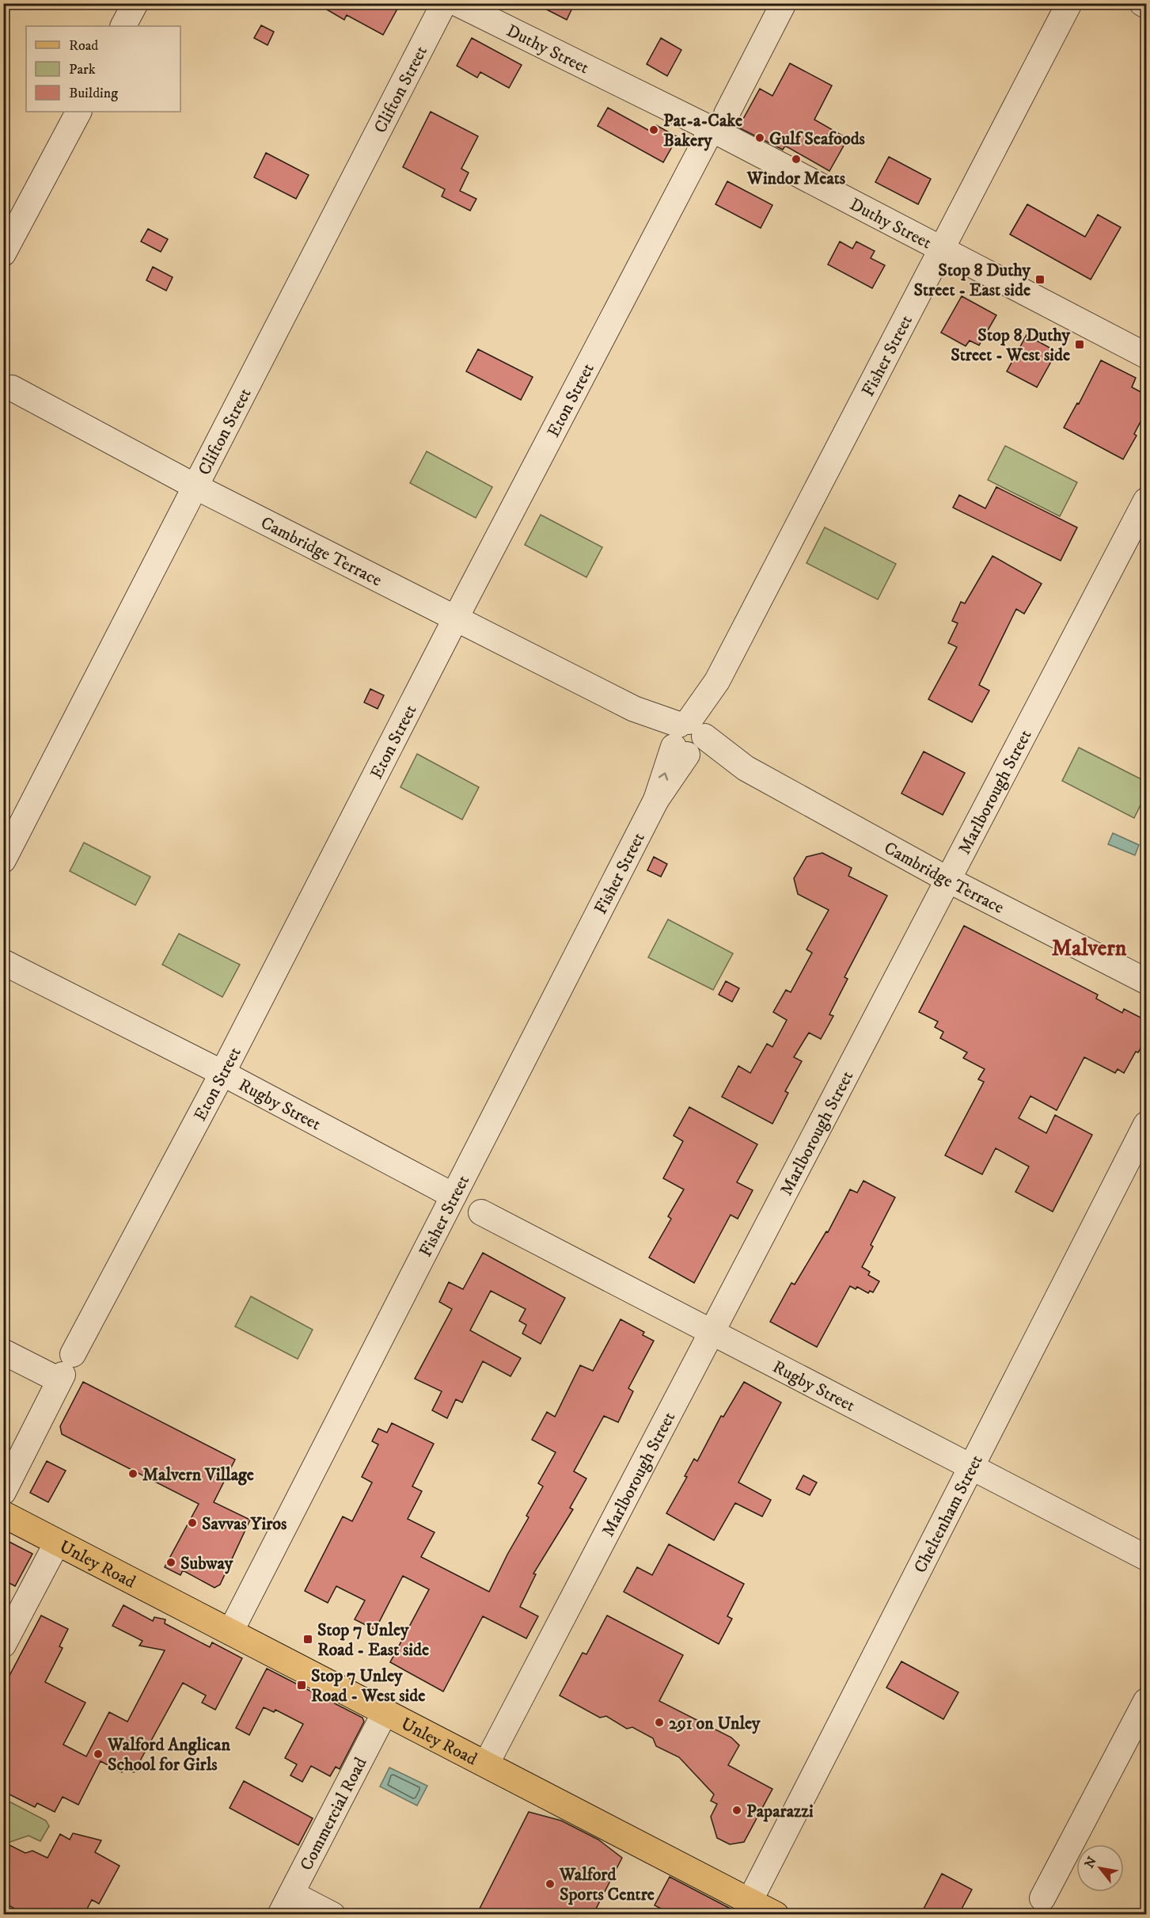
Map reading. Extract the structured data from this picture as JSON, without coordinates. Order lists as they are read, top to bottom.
{
  "streets": {
    "main road": ["Unley Road"],
    "street": [
      "Duthy Street",
      "Clifton Street",
      "Fisher Street",
      "Eton Street",
      "Cambridge Terrace",
      "Marlborough Street",
      "Rugby Street",
      "Cheltenham Street",
      "Commercial Road"
    ]
  },
  "crossings": [
    ["Duthy Street", "Fisher Street"],
    ["Duthy Street", "Eton Street"],
    ["Clifton Street", "Cambridge Terrace"],
    ["Fisher Street", "Cambridge Terrace"],
    ["Fisher Street", "Rugby Street"],
    ["Fisher Street", "Unley Road"],
    ["Eton Street", "Cambridge Terrace"],
    ["Eton Street", "Rugby Street"],
    ["Cambridge Terrace", "Marlborough Street"],
    ["Marlborough Street", "Rugby Street"],
    ["Marlborough Street", "Unley Road"],
    ["Rugby Street", "Cheltenham Street"],
    ["Cheltenham Street", "Unley Road"],
    ["Unley Road", "Commercial Road"]
  ],
  "districts": ["Malvern"],
  "places": {
    "other": [
      "Pat-a-Cake Bakery",
      "Gulf Seafoods",
      "Windor Meats",
      "Malvern Village",
      "Savvas Yiros",
      "Subway",
      "291 on Unley",
      "Walford Anglican School for Girls",
      "Paparazzi",
      "Walford Sports Centre"
    ],
    "transit": [
      "Stop 8 Duthy Street - East side",
      "Stop 8 Duthy Street - West side",
      "Stop 7 Unley Road - East side",
      "Stop 7 Unley Road - West side"
    ]
  },
  "legend": ["Road", "Park", "Building"],
  "north": "top left"
}
